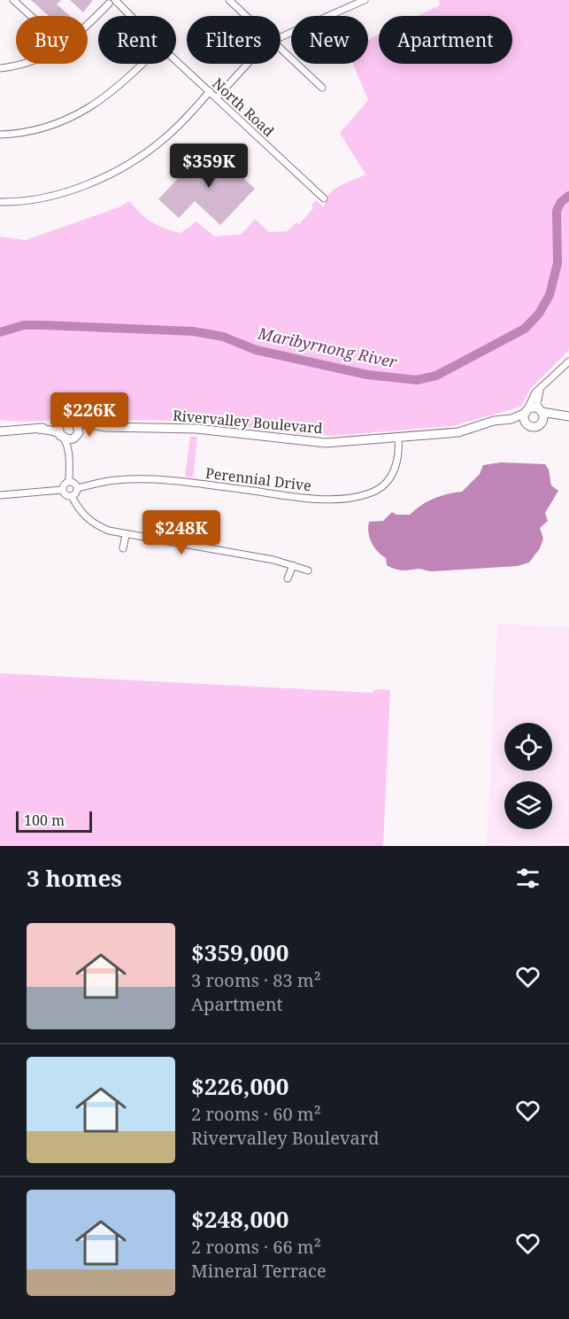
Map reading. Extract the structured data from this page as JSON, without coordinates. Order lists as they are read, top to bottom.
{
  "streets": {
    "street": ["North Road", "Rivervalley Boulevard", "Perennial Drive"]
  },
  "crossings": [
    ["Rivervalley Boulevard", "Perennial Drive"]
  ],
  "water": ["Maribyrnong River"],
  "scale_bar": "100 m",
  "page": {
    "chip": [
      "Buy",
      "Rent",
      "Filters",
      "New",
      "Apartment"
    ],
    "price": ["$359K", "$226K", "$248K"],
    "scale": "100 m",
    "heading": "3 homes",
    "list": [
      {
        "name": "$359,000",
        "note": "3 rooms · 83 m² · Apartment"
      },
      {
        "name": "$226,000",
        "note": "2 rooms · 60 m² · Rivervalley Boulevard"
      },
      {
        "name": "$248,000",
        "note": "2 rooms · 66 m² · Mineral Terrace"
      }
    ]
  }
}
